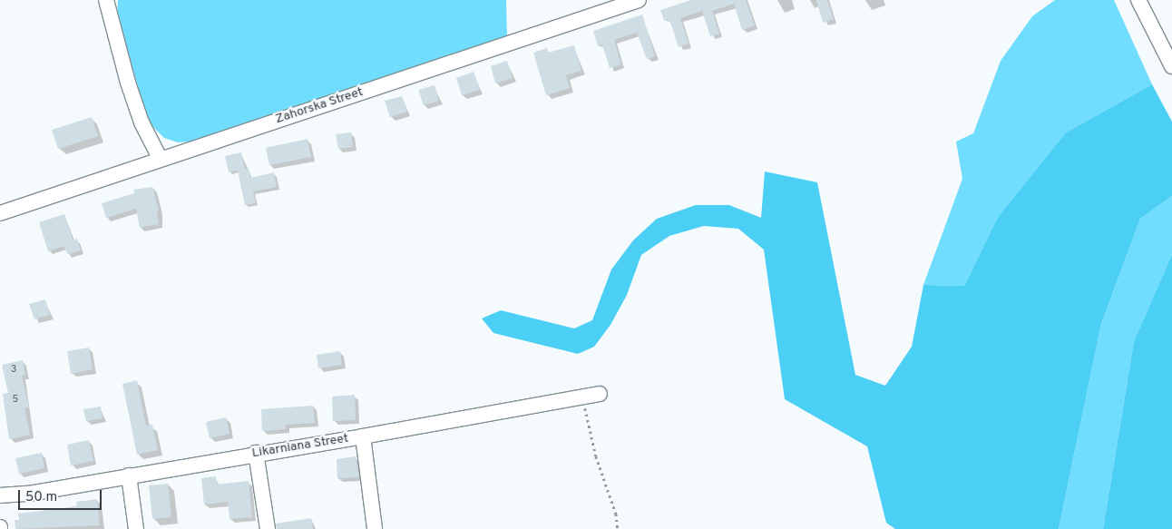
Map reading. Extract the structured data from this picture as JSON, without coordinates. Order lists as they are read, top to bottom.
{
  "streets": {
    "street": ["Zahorska Street", "Likarniana Street"]
  },
  "house_numbers": ["3", "5"],
  "scale_bar": "50 m"
}
